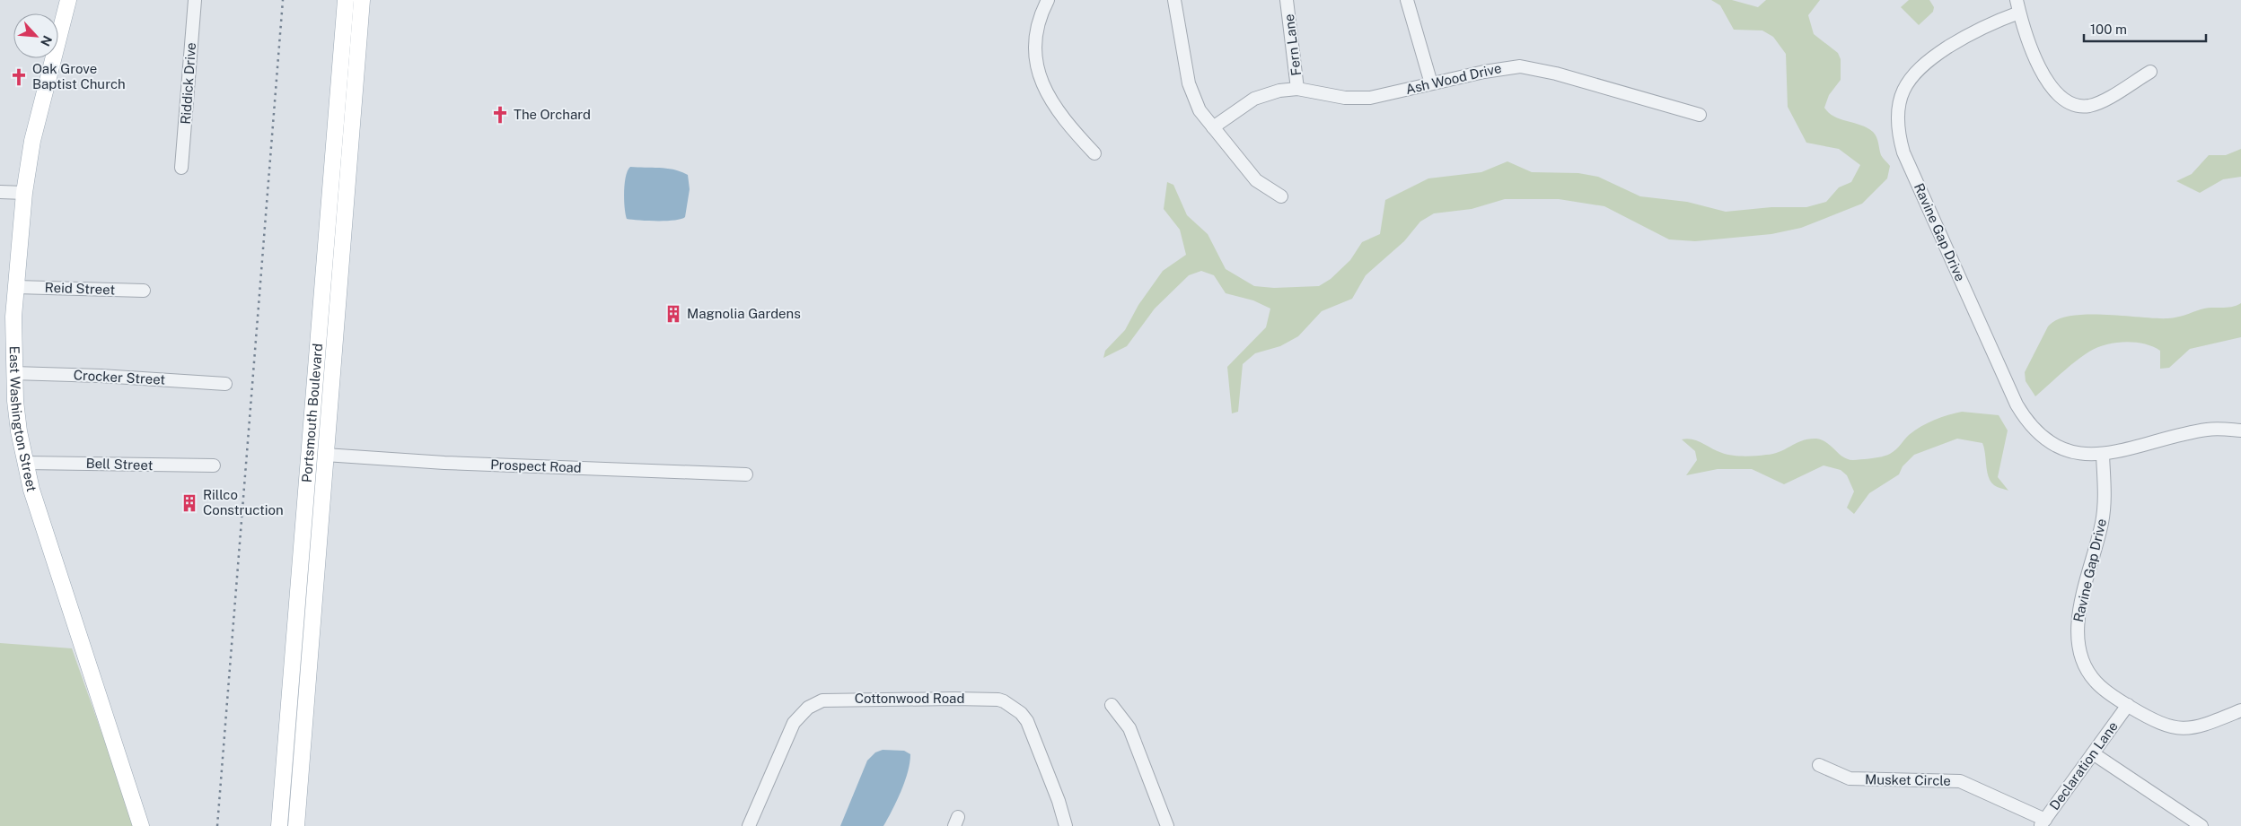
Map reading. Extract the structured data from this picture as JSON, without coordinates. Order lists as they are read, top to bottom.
{
  "streets": {
    "main road": ["Portsmouth Boulevard", "East Washington Street"],
    "street": [
      "Fern Lane",
      "Ash Wood Drive",
      "Riddick Drive",
      "Ravine Gap Drive",
      "Reid Street",
      "Crocker Street",
      "Bell Street",
      "Prospect Road",
      "Cottonwood Road",
      "Declaration Lane",
      "Musket Circle"
    ]
  },
  "crossings": [
    ["Fern Lane", "Ash Wood Drive"],
    ["Ravine Gap Drive", "Declaration Lane"],
    ["Reid Street", "East Washington Street"],
    ["Crocker Street", "East Washington Street"],
    ["Portsmouth Boulevard", "Prospect Road"],
    ["East Washington Street", "Bell Street"],
    ["Declaration Lane", "Musket Circle"]
  ],
  "places": {
    "church": ["Oak Grove Baptist Church", "The Orchard"],
    "building": ["Magnolia Gardens", "Rillco Construction"]
  },
  "scale_bar": "100 m",
  "north": "bottom right"
}
